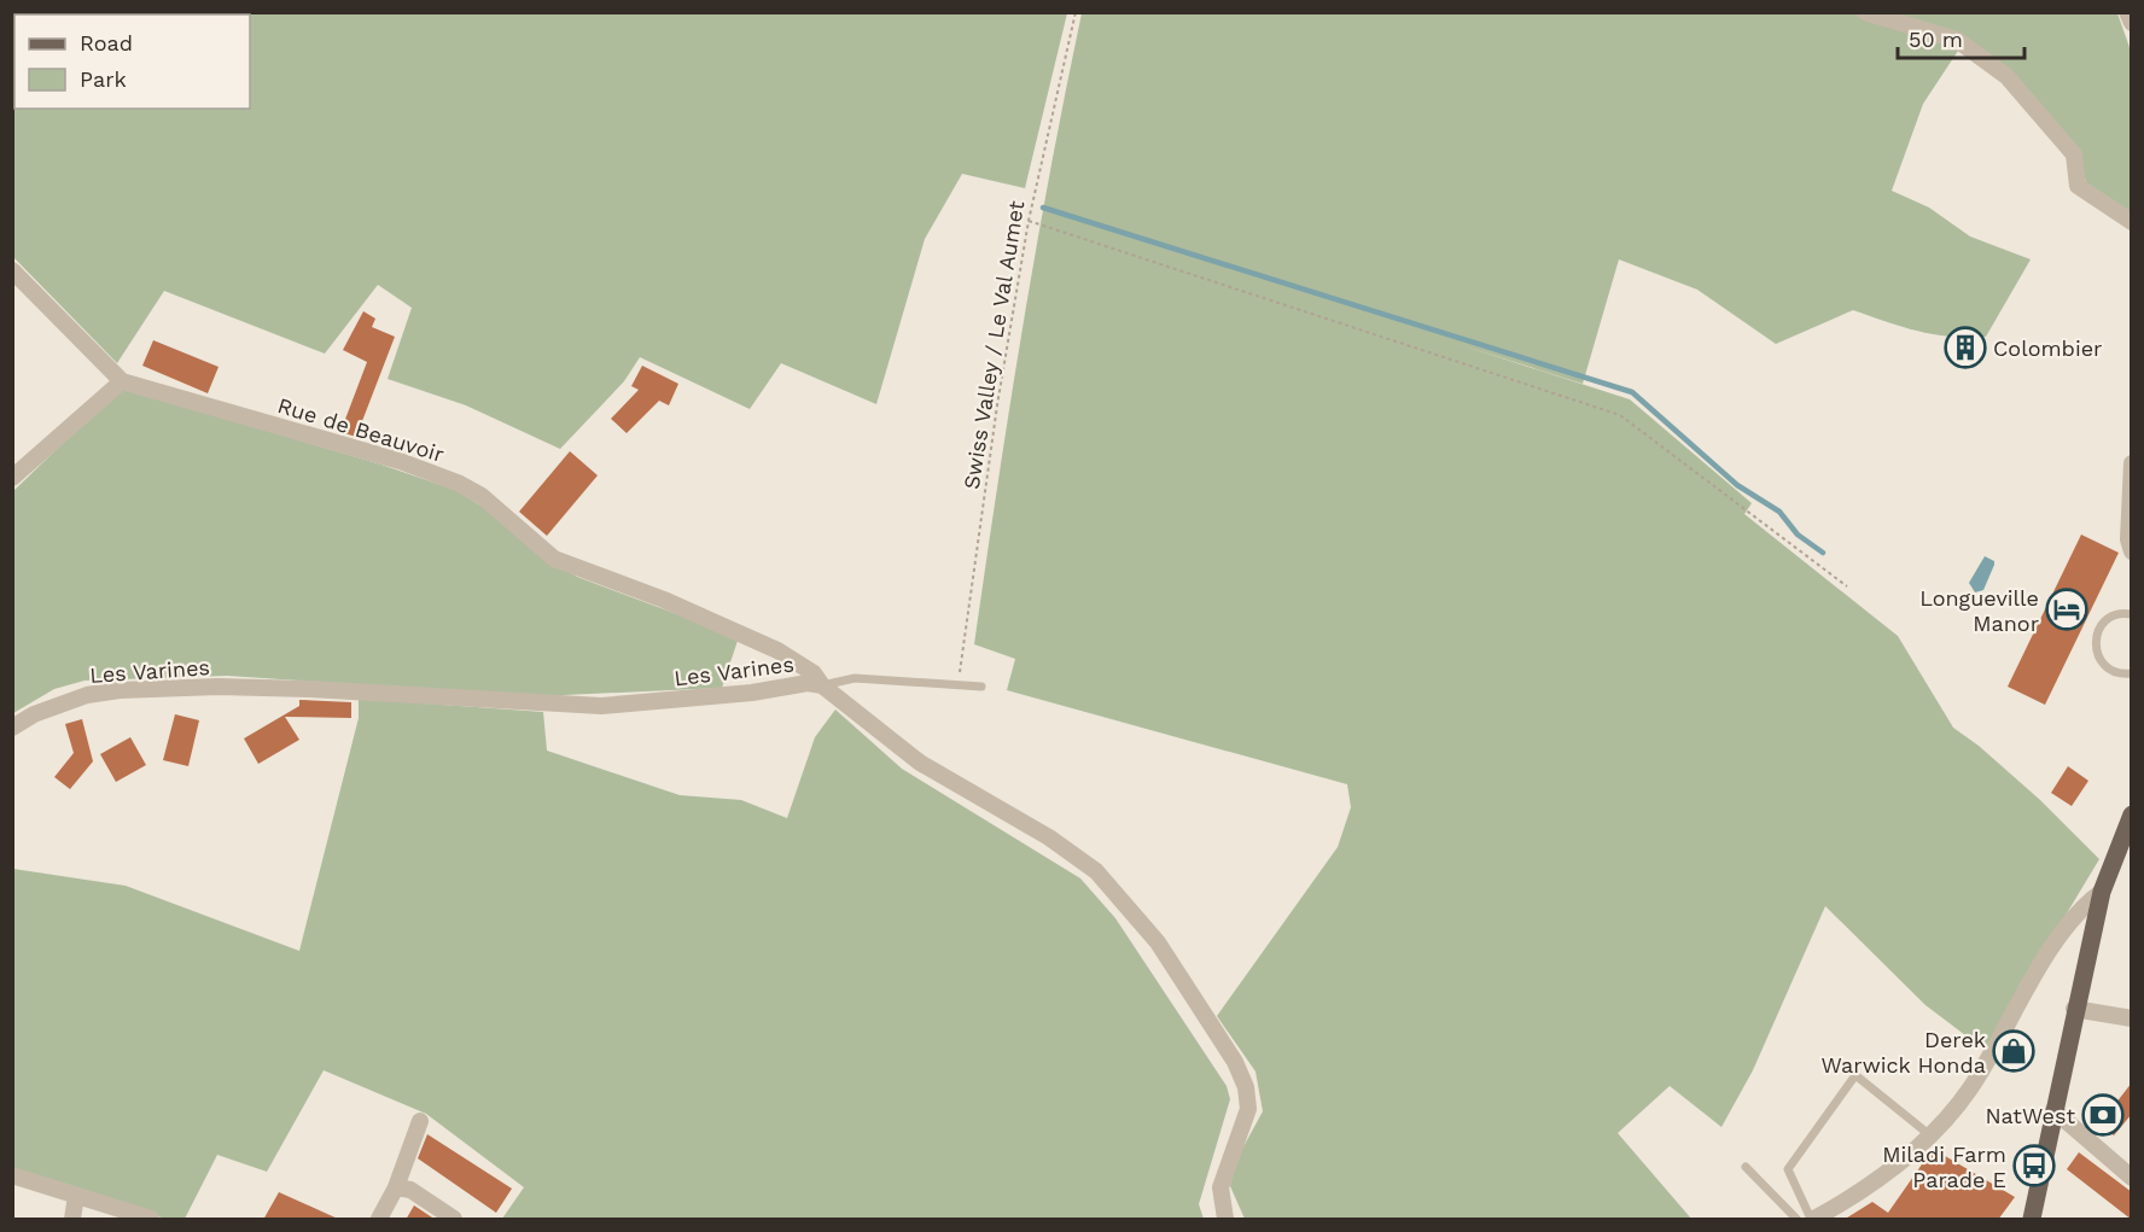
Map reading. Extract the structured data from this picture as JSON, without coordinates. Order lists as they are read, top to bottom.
{
  "streets": {
    "street": ["Rue de Beauvoir", "Les Varines"],
    "path": ["Swiss Valley / Le Val Aumet"]
  },
  "crossings": [
    ["Rue de Beauvoir", "Les Varines"]
  ],
  "places": {
    "building": ["Colombier"],
    "hotel": ["Longueville Manor"],
    "shop": ["Derek Warwick Honda"],
    "bank": ["NatWest"],
    "bus stop": ["Miladi Farm Parade E"]
  },
  "legend": ["Road", "Park"],
  "scale_bar": "50 m"
}
